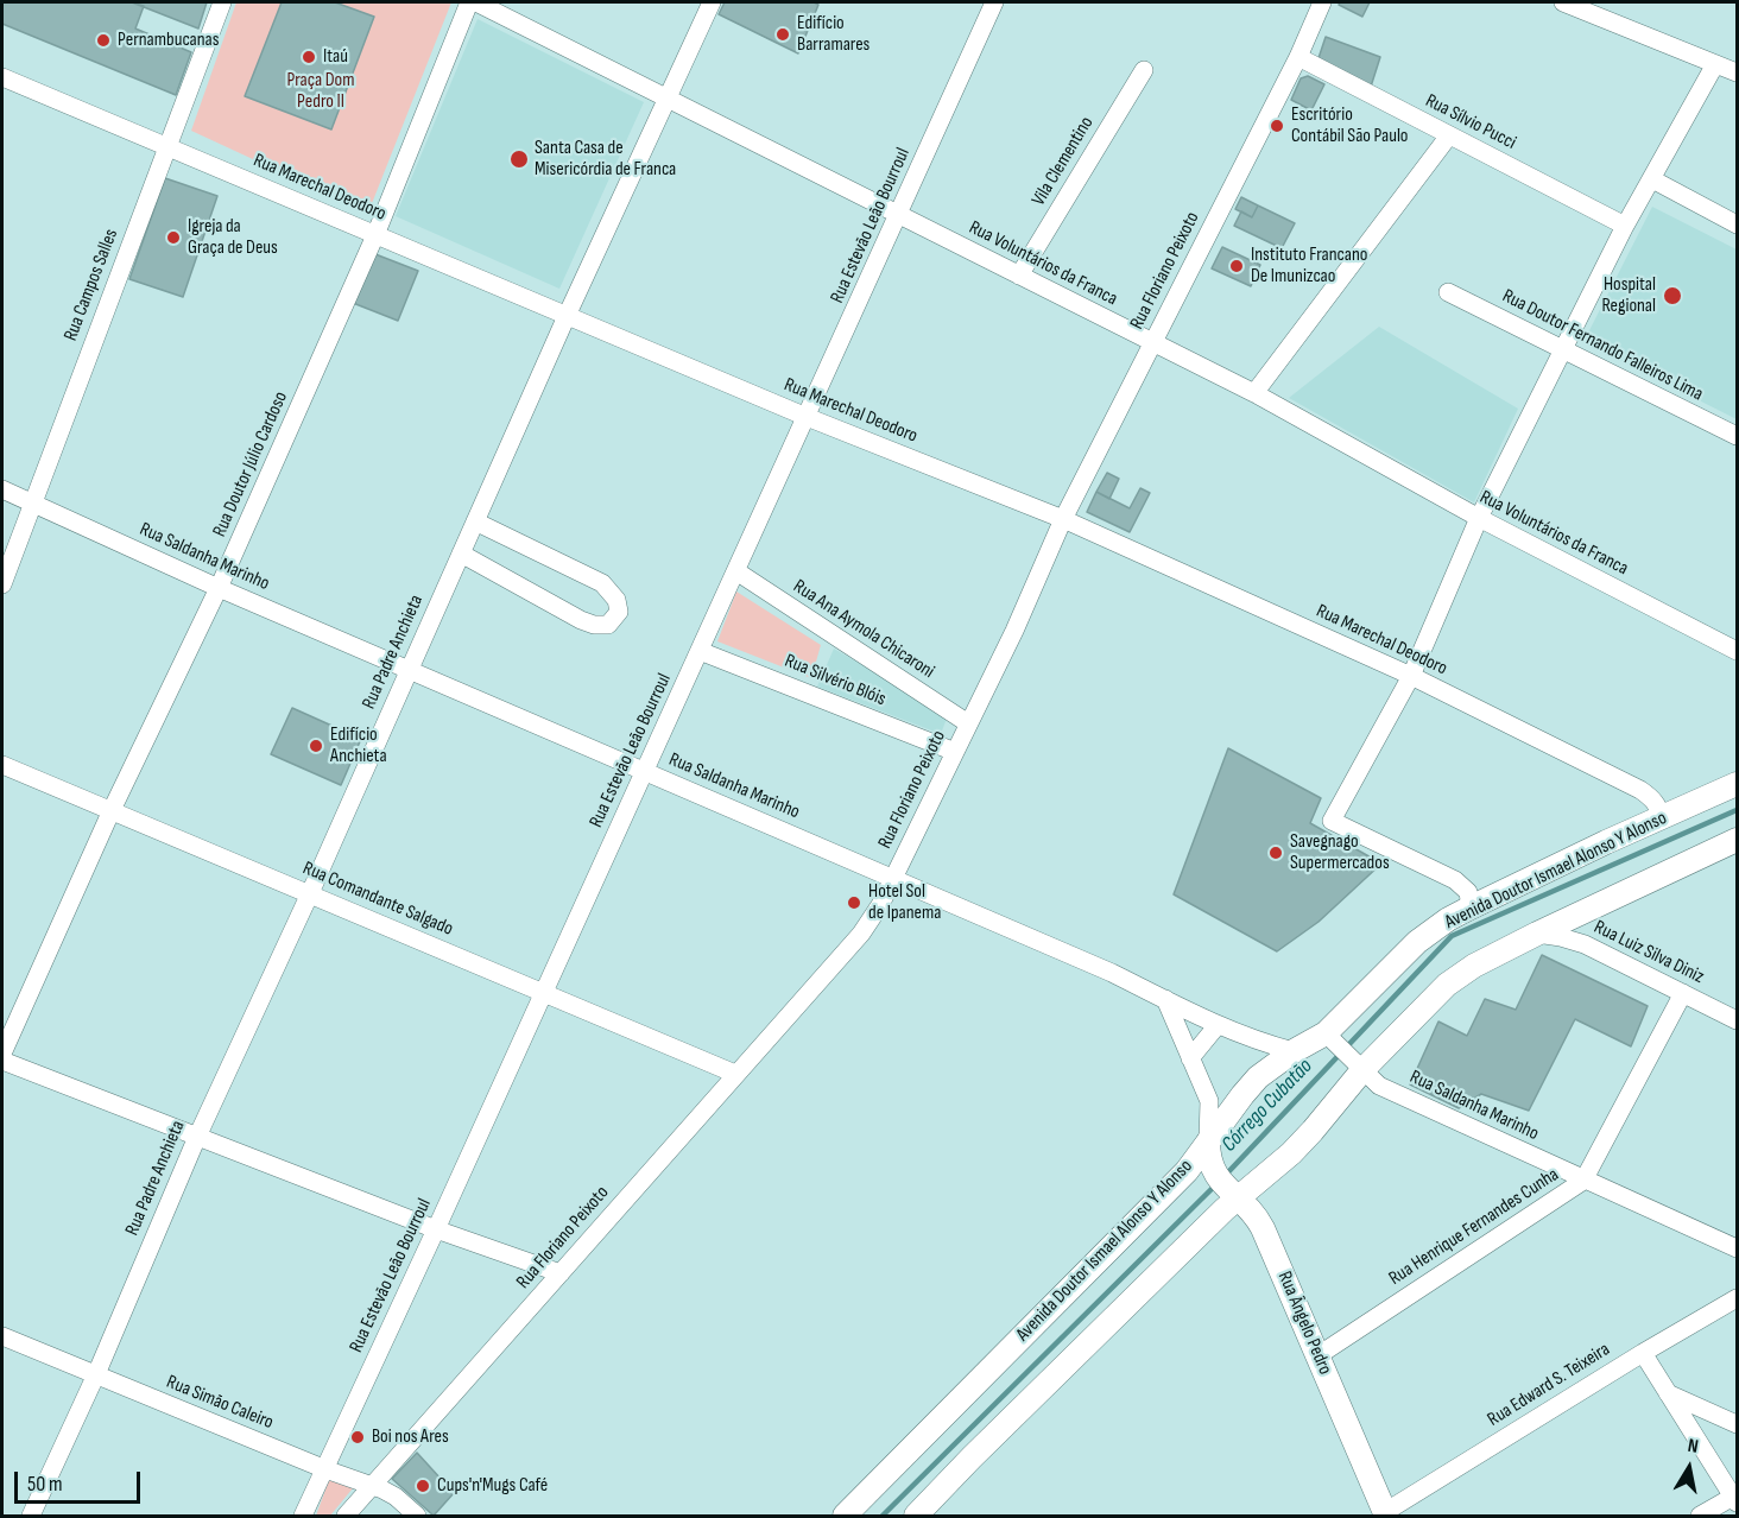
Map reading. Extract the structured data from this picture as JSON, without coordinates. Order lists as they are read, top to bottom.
{
  "streets": {
    "main road": ["Avenida Doutor Ismael Alonso Y Alonso", "Rua Ângelo Pedro"],
    "street": [
      "Rua Sílvio Pucci",
      "Vila Clementino",
      "Rua Marechal Deodoro",
      "Rua Estevão Leão Bourroul",
      "Rua Voluntários da Franca",
      "Rua Floriano Peixoto",
      "Rua Campos Salles",
      "Rua Doutor Fernando Falleiros Lima",
      "Rua Doutor Júlio Cardoso",
      "Rua Saldanha Marinho",
      "Rua Ana Aymola Chicaroni",
      "Rua Padre Anchieta",
      "Rua Silvério Blóis",
      "Rua Comandante Salgado",
      "Rua Luiz Silva Diniz",
      "Rua Henrique Fernandes Cunha",
      "Rua Edward S. Teixeira",
      "Rua Simão Caleiro"
    ]
  },
  "crossings": [
    ["Rua Sílvio Pucci", "Rua Floriano Peixoto"],
    ["Vila Clementino", "Rua Voluntários da Franca"],
    ["Rua Marechal Deodoro", "Rua Estevão Leão Bourroul"],
    ["Rua Marechal Deodoro", "Rua Floriano Peixoto"],
    ["Rua Marechal Deodoro", "Rua Campos Salles"],
    ["Rua Marechal Deodoro", "Rua Doutor Júlio Cardoso"],
    ["Rua Marechal Deodoro", "Rua Padre Anchieta"],
    ["Rua Marechal Deodoro", "Avenida Doutor Ismael Alonso Y Alonso"],
    ["Rua Estevão Leão Bourroul", "Rua Voluntários da Franca"],
    ["Rua Estevão Leão Bourroul", "Rua Saldanha Marinho"],
    ["Rua Estevão Leão Bourroul", "Rua Ana Aymola Chicaroni"],
    ["Rua Estevão Leão Bourroul", "Rua Silvério Blóis"],
    ["Rua Estevão Leão Bourroul", "Rua Comandante Salgado"],
    ["Rua Estevão Leão Bourroul", "Rua Simão Caleiro"],
    ["Rua Voluntários da Franca", "Rua Floriano Peixoto"],
    ["Rua Voluntários da Franca", "Rua Padre Anchieta"],
    ["Rua Floriano Peixoto", "Rua Saldanha Marinho"],
    ["Rua Floriano Peixoto", "Rua Ana Aymola Chicaroni"],
    ["Rua Floriano Peixoto", "Rua Silvério Blóis"],
    ["Rua Floriano Peixoto", "Rua Comandante Salgado"],
    ["Rua Floriano Peixoto", "Rua Simão Caleiro"],
    ["Rua Campos Salles", "Rua Saldanha Marinho"],
    ["Rua Doutor Júlio Cardoso", "Rua Saldanha Marinho"],
    ["Rua Doutor Júlio Cardoso", "Rua Comandante Salgado"],
    ["Rua Saldanha Marinho", "Rua Padre Anchieta"],
    ["Rua Saldanha Marinho", "Avenida Doutor Ismael Alonso Y Alonso"],
    ["Rua Saldanha Marinho", "Rua Henrique Fernandes Cunha"],
    ["Rua Padre Anchieta", "Rua Comandante Salgado"],
    ["Rua Padre Anchieta", "Rua Simão Caleiro"],
    ["Avenida Doutor Ismael Alonso Y Alonso", "Rua Ângelo Pedro"],
    ["Rua Luiz Silva Diniz", "Rua Henrique Fernandes Cunha"],
    ["Rua Henrique Fernandes Cunha", "Rua Ângelo Pedro"],
    ["Rua Ângelo Pedro", "Rua Edward S. Teixeira"]
  ],
  "water": ["Córrego Cubatão"],
  "parks": ["Praça Dom Pedro II"],
  "places": [
    "Edifício Barramares",
    "Pernambucanas",
    "Itaú",
    "Escritório Contábil São Paulo",
    "Santa Casa de Misericórdia de Franca",
    "Igreja da Graça de Deus",
    "Instituto Francano De Imunizcao",
    "Hospital Regional",
    "Edifício Anchieta",
    "Savegnago Supermercados",
    "Hotel Sol de Ipanema",
    "Boi nos Ares",
    "Cups'n'Mugs Café"
  ],
  "scale_bar": "50 m",
  "north": "top"
}
